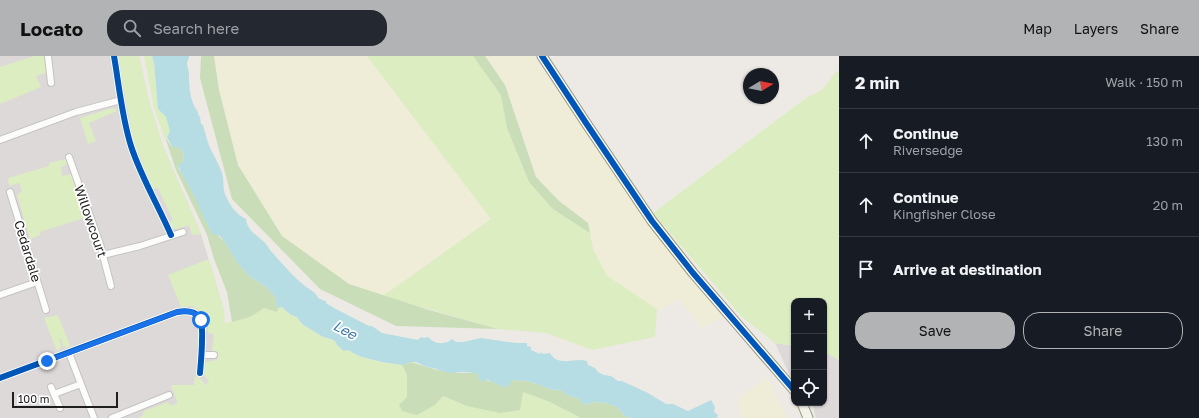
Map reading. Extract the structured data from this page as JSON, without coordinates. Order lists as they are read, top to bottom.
{
  "streets": {
    "street": ["Willowcourt", "Cedardale"]
  },
  "water": ["Lee"],
  "scale_bar": "100 m",
  "north": "right",
  "page": {
    "header": "Locato",
    "search": "Search here",
    "nav": ["Map", "Layers", "Share"],
    "heading": ["2 min", "Walk · 150 m"],
    "list": [
      ["Continue", "Riversedge", "130 m"],
      ["Continue", "Kingfisher Close", "20 m"],
      "Arrive at destination"
    ],
    "map_buttons": ["+", "−"],
    "buttons": ["Save", "Share"],
    "scale": "100 m"
  }
}
